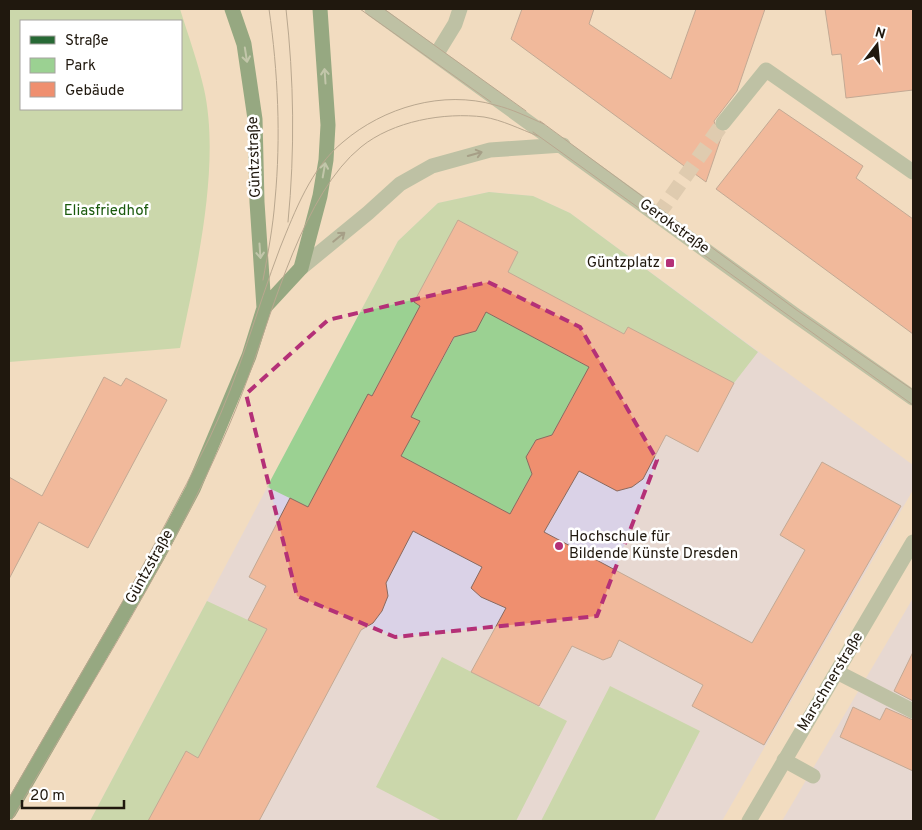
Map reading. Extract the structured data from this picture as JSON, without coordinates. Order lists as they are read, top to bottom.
{
  "streets": {
    "main road": ["Güntzstraße"],
    "street": ["Gerokstraße", "Marschnerstraße"]
  },
  "crossings": [
    ["Güntzstraße", "Gerokstraße"]
  ],
  "parks": ["Eliasfriedhof"],
  "places": {
    "transit": ["Güntzplatz"],
    "other": ["Hochschule für Bildende Künste Dresden"]
  },
  "legend": ["Straße", "Park", "Gebäude"],
  "scale_bar": "20 m",
  "north": "top"
}
